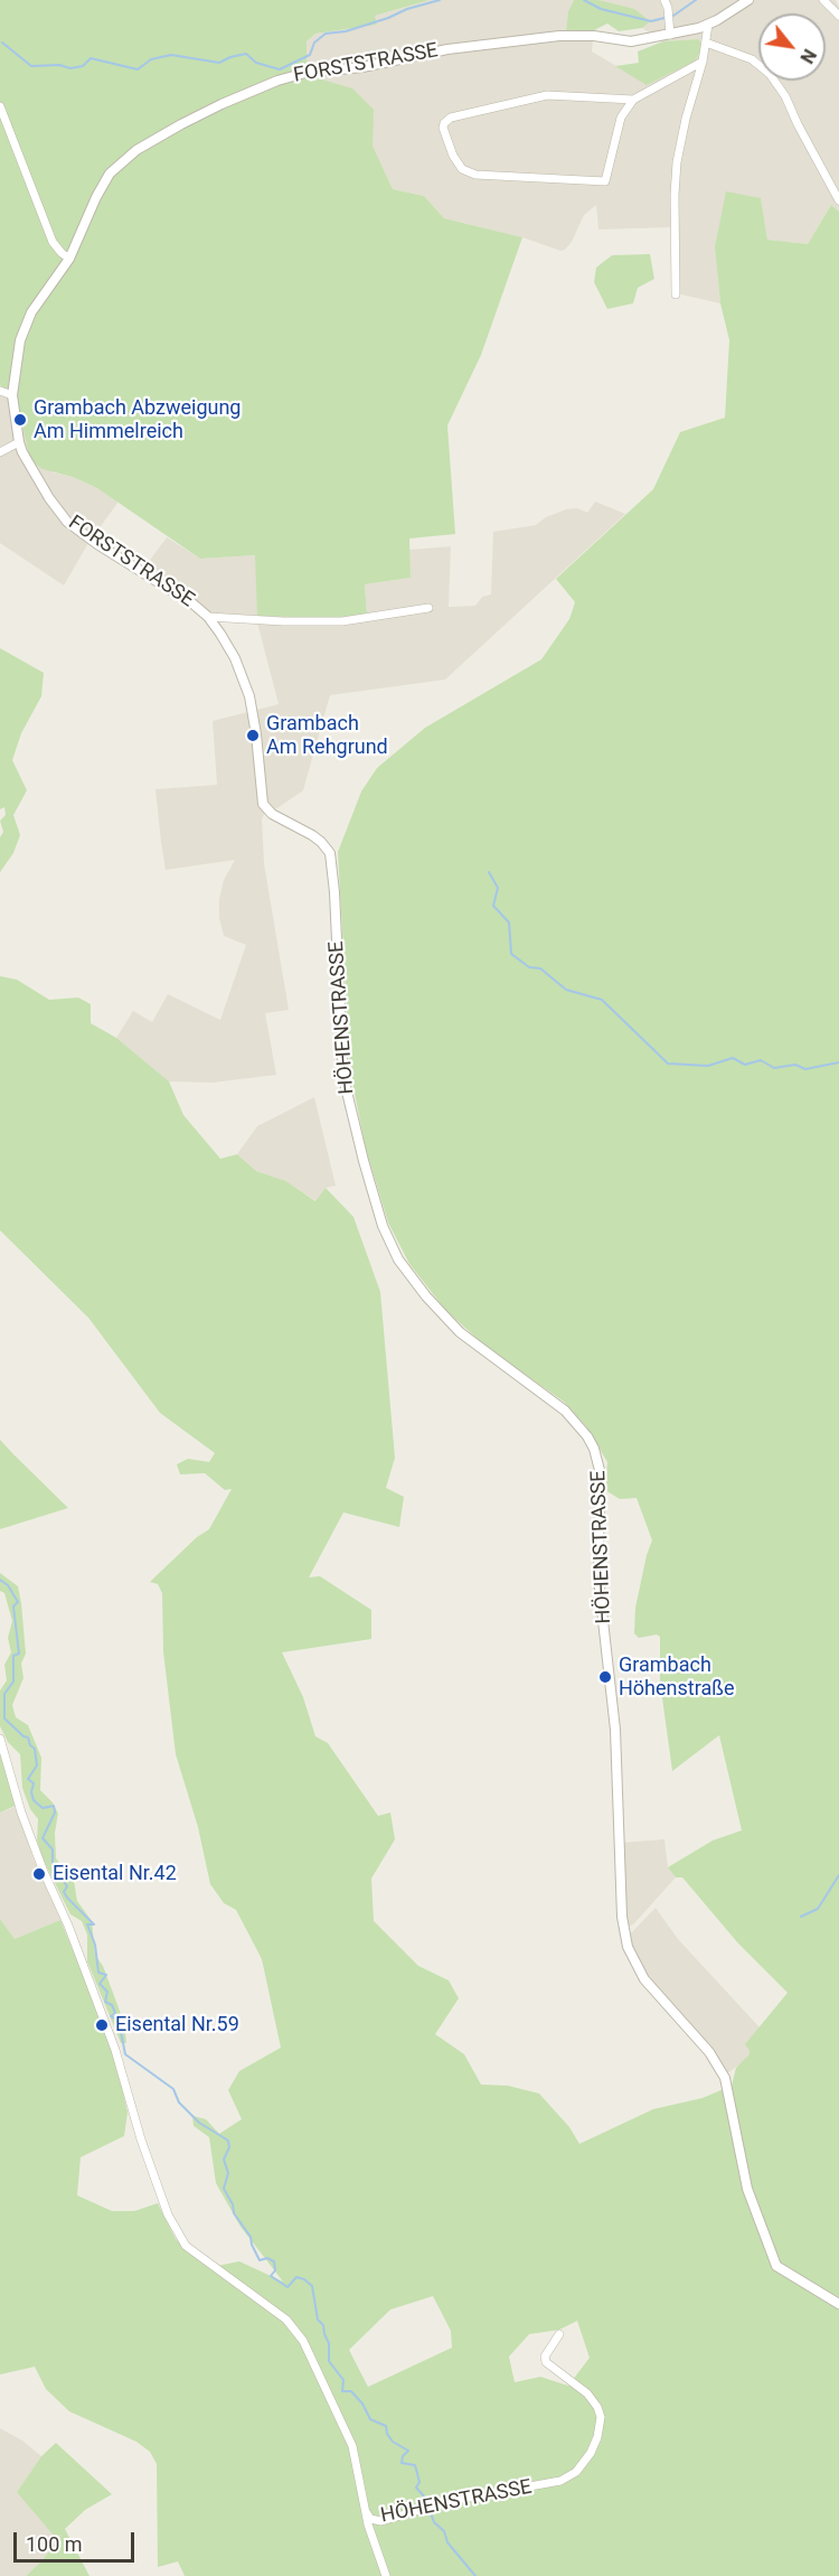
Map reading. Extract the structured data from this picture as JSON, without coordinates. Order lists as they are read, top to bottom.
{
  "streets": {
    "street": ["FORSTSTRASSE", "HÖHENSTRASSE"]
  },
  "crossings": [
    ["FORSTSTRASSE", "HÖHENSTRASSE"]
  ],
  "places": [
    "Grambach Abzweigung Am Himmelreich",
    "Grambach Am Rehgrund",
    "Grambach Höhenstraße",
    "Eisental Nr.42",
    "Eisental Nr.59"
  ],
  "scale_bar": "100 m",
  "north": "bottom right"
}
